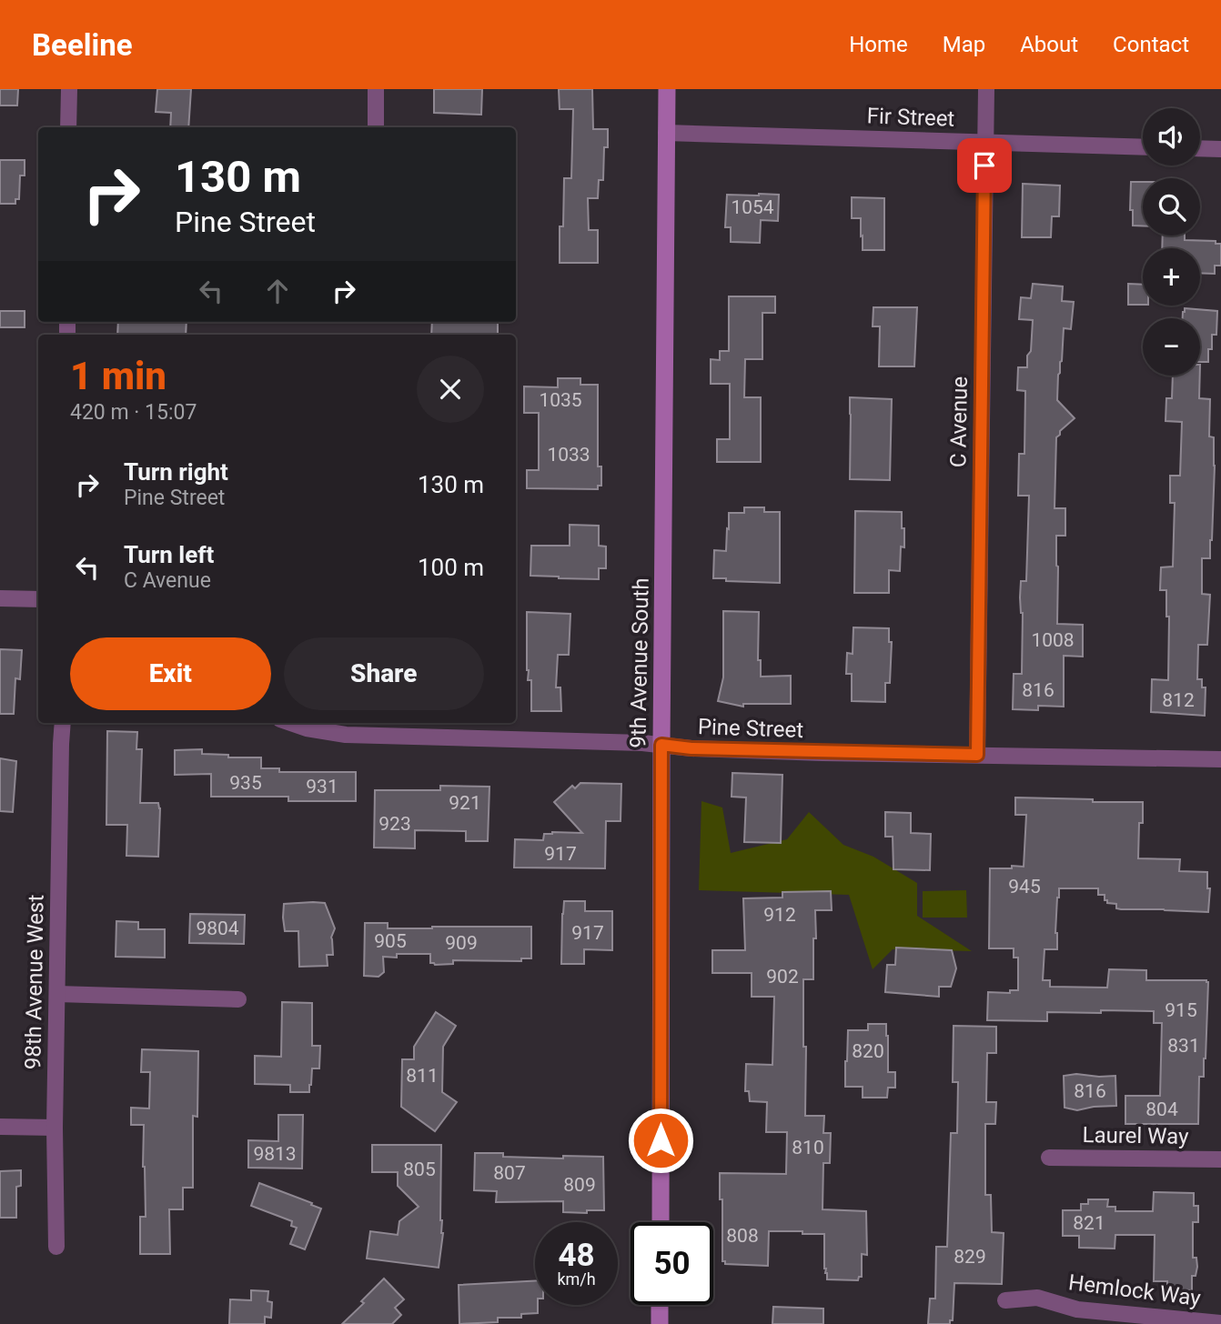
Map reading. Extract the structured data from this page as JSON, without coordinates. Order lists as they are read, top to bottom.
{
  "streets": {
    "main road": ["9th Avenue South"],
    "street": [
      "Fir Street",
      "C Avenue",
      "Pine Street",
      "98th Avenue West",
      "Laurel Way",
      "Hemlock Way"
    ]
  },
  "crossings": [
    ["Fir Street", "C Avenue"],
    ["Fir Street", "9th Avenue South"],
    ["C Avenue", "Pine Street"],
    ["9th Avenue South", "Pine Street"]
  ],
  "house_numbers": [
    "1054",
    "1035",
    "1033",
    "1008",
    "816",
    "812",
    "935",
    "931",
    "921",
    "923",
    "917",
    "945",
    "912",
    "9804",
    "917",
    "905",
    "909",
    "902",
    "915",
    "831",
    "820",
    "811",
    "816",
    "804",
    "810",
    "9813",
    "805",
    "807",
    "809",
    "821",
    "808",
    "829"
  ],
  "page": {
    "header": "Beeline",
    "nav": [
      "Home",
      "Map",
      "About",
      "Contact"
    ],
    "map_buttons": ["+", "−"],
    "turn": ["130 m", "Pine Street"],
    "heading": ["1 min", "420 m · 15:07"],
    "list": [
      {
        "name": "Turn right",
        "note": "Pine Street",
        "value": "130 m"
      },
      {
        "name": "Turn left",
        "note": "C Avenue",
        "value": "100 m"
      }
    ],
    "buttons": ["Exit", "Share"],
    "speed": "48 km/h",
    "limit": "50"
  }
}
